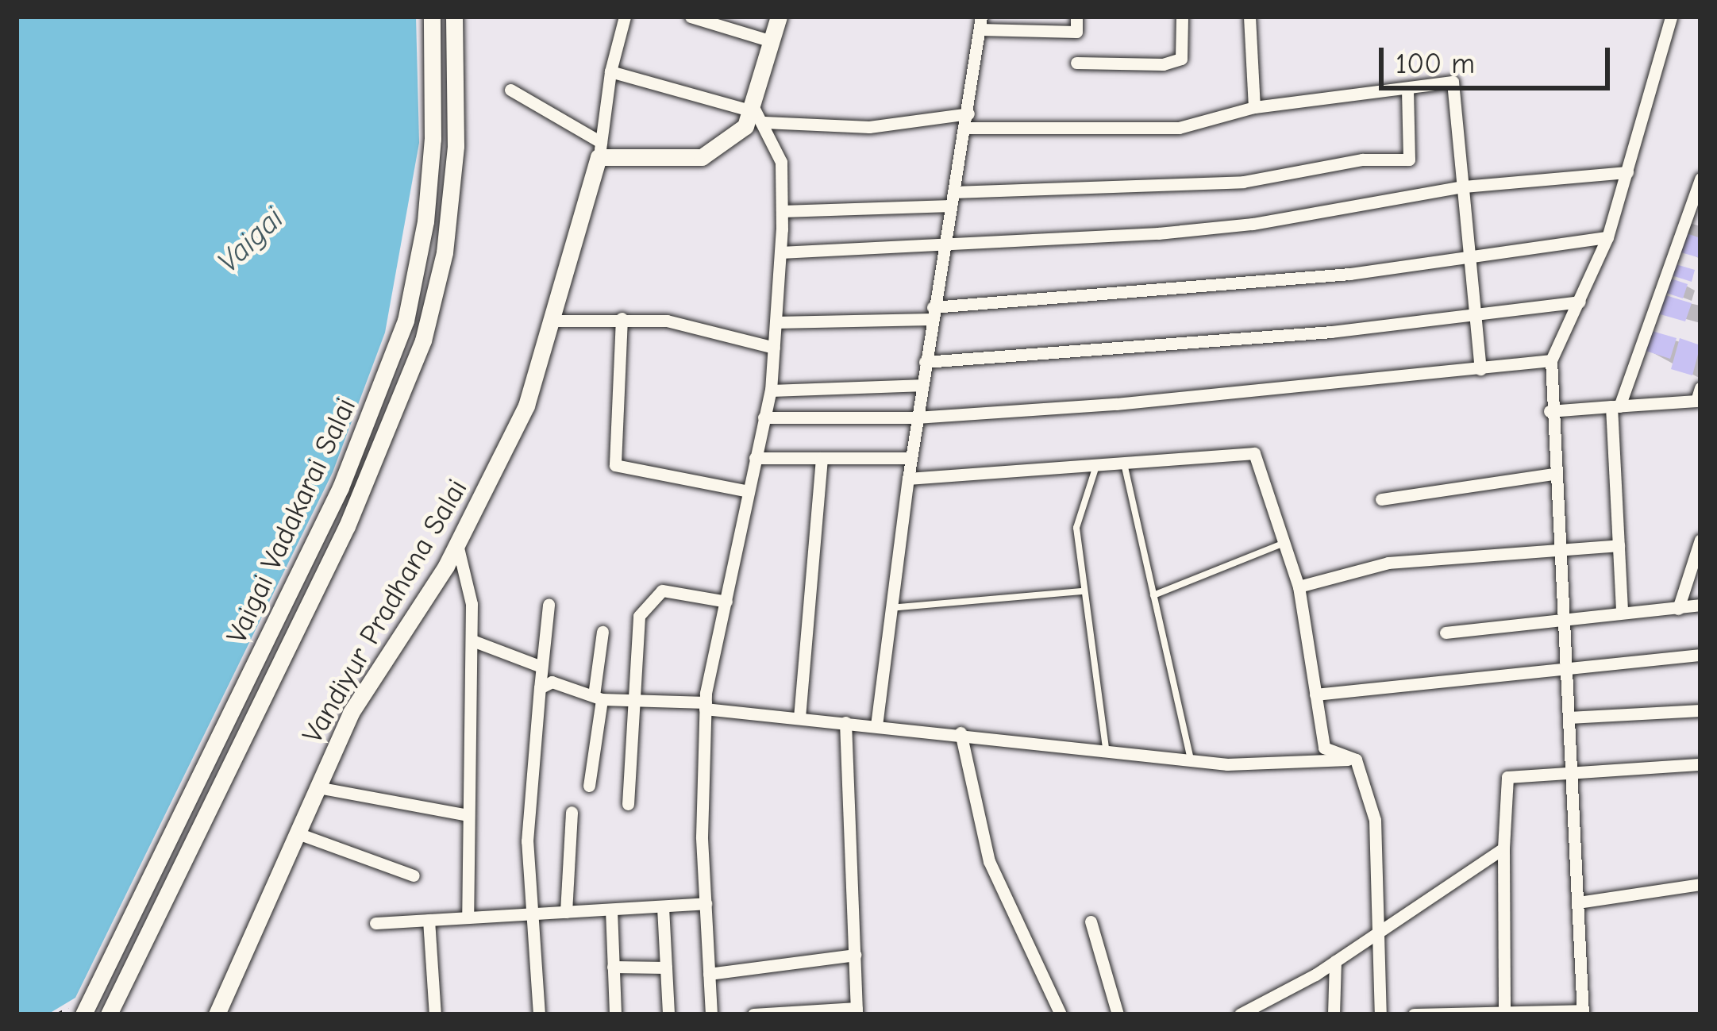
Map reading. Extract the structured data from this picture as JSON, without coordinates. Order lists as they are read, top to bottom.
{
  "streets": {
    "street": ["Vaigai Vadakarai Salai", "Vandiyur Pradhana Salai"]
  },
  "water": ["Vaigai"],
  "scale_bar": "100 m"
}
